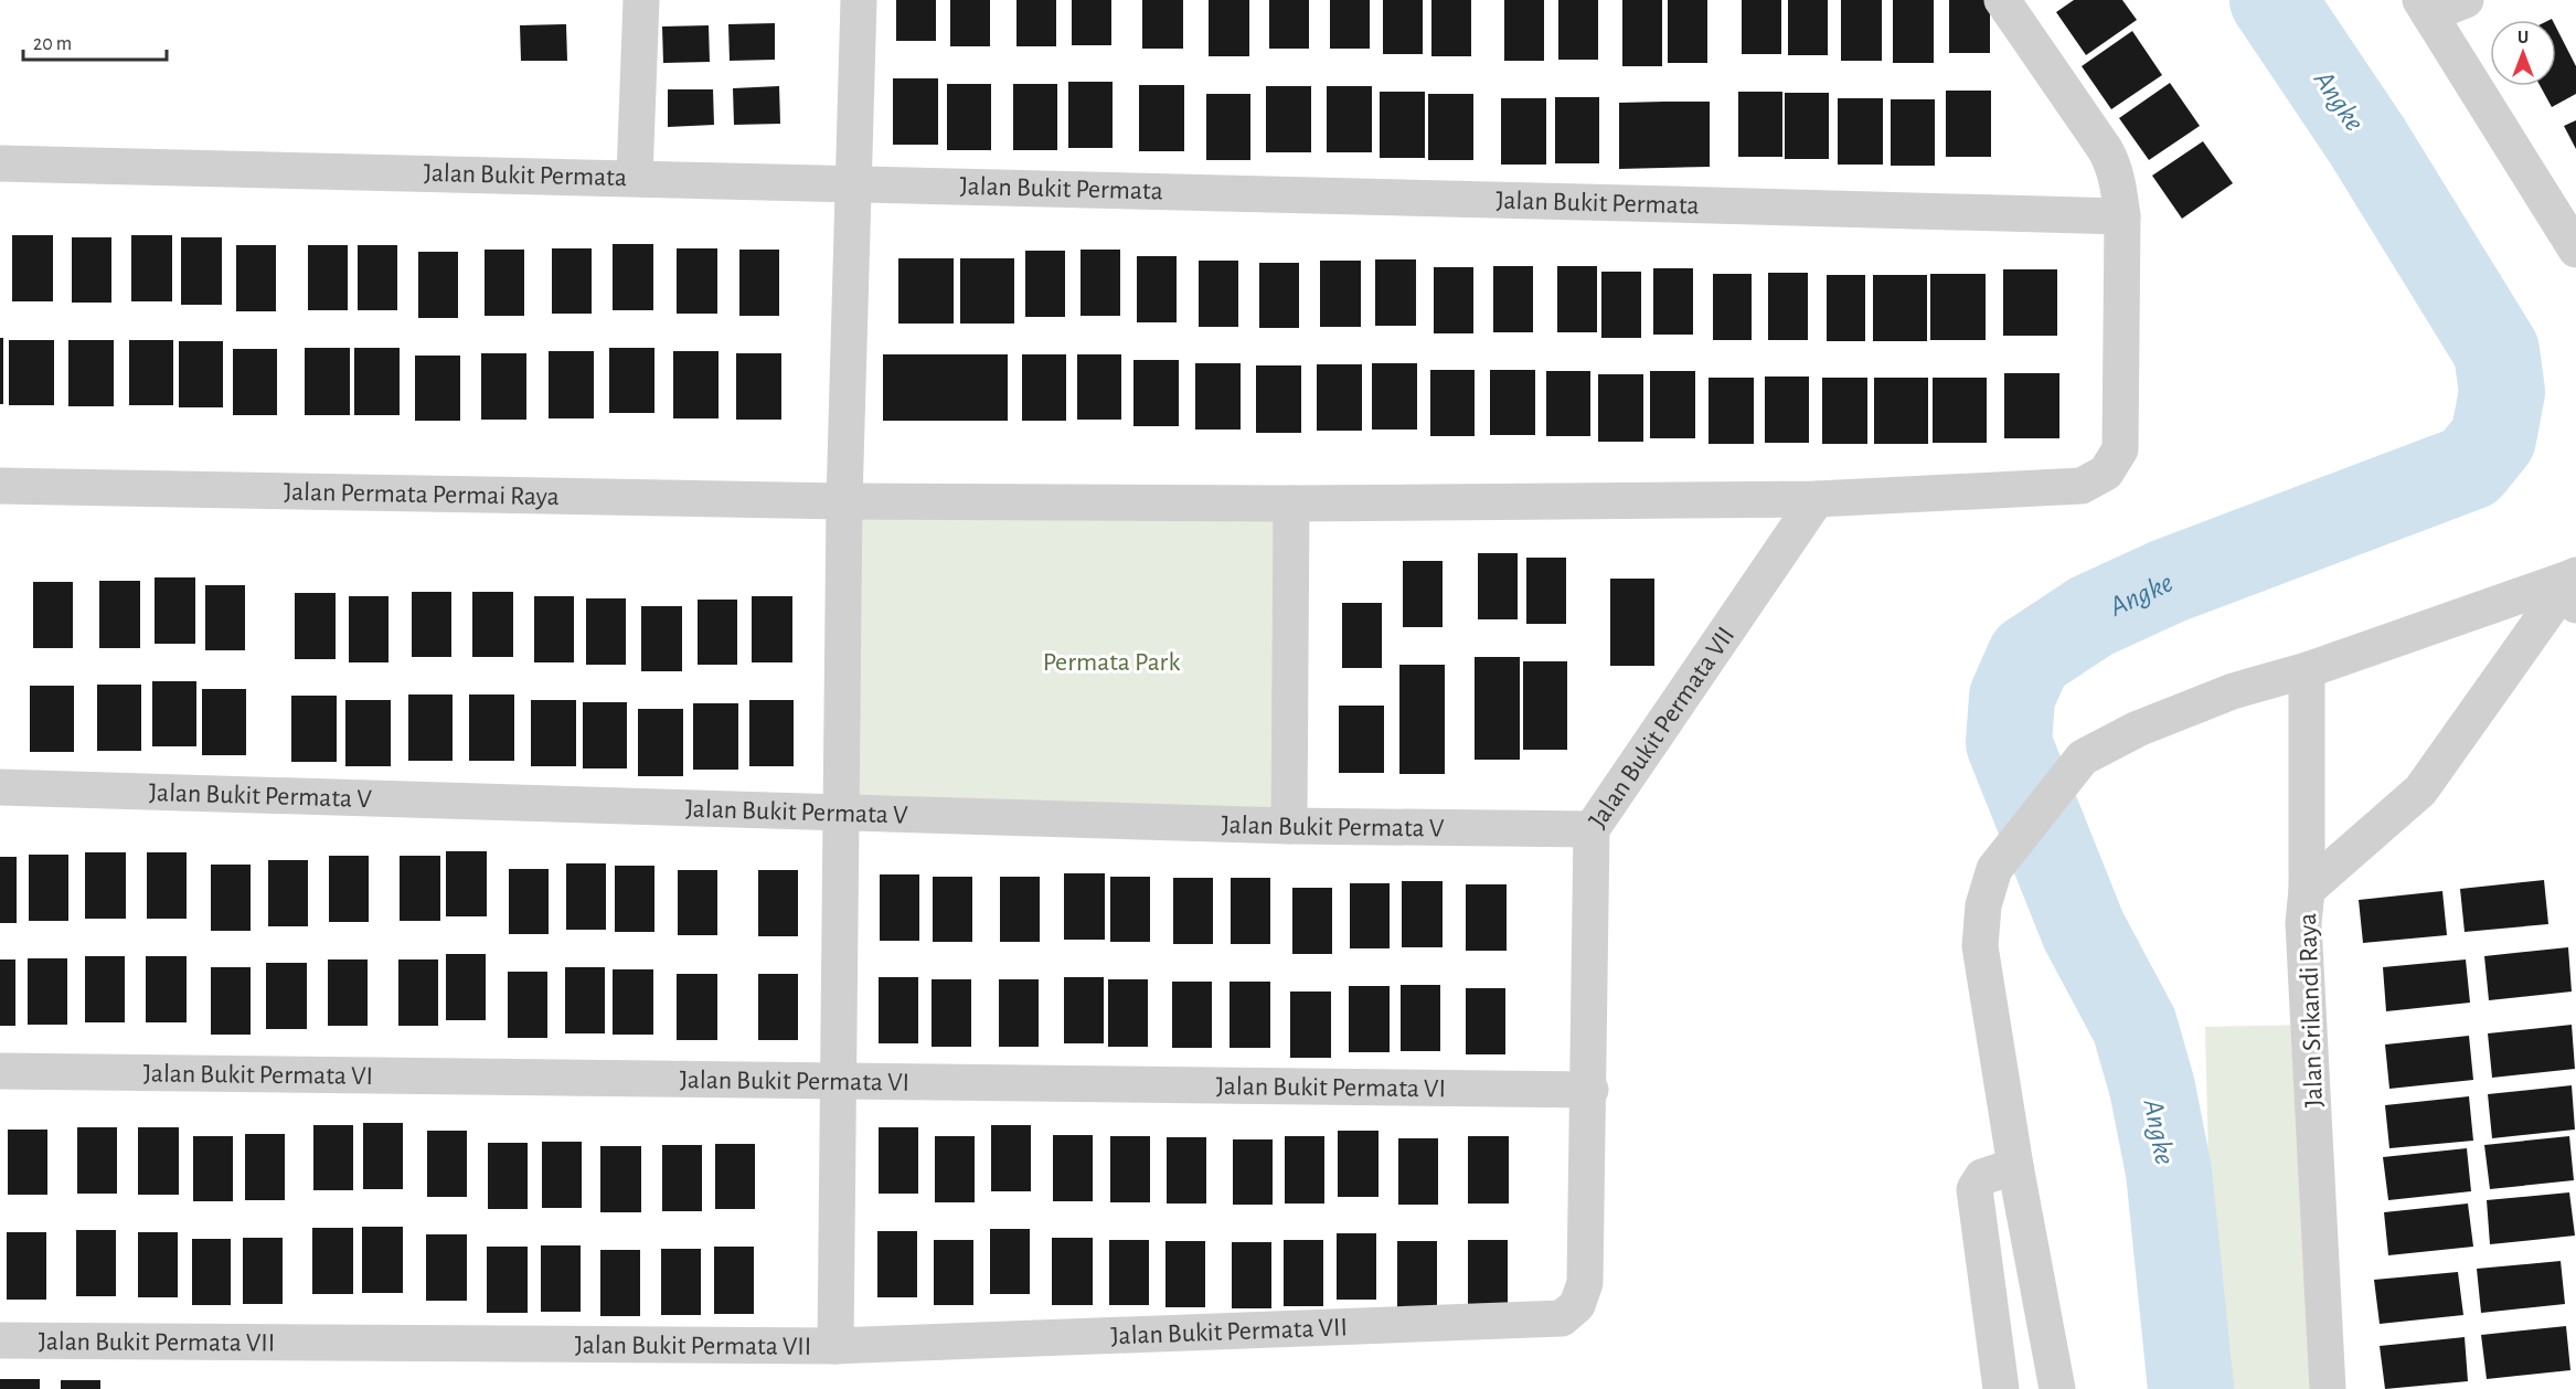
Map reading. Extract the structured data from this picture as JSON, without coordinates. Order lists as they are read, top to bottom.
{
  "streets": {
    "street": [
      "Jalan Bukit Permata",
      "Jalan Permata Permai Raya",
      "Jalan Bukit Permata VII",
      "Jalan Bukit Permata V",
      "Jalan Srikandi Raya",
      "Jalan Bukit Permata VI"
    ]
  },
  "crossings": [
    ["Jalan Bukit Permata", "Jalan Permata Permai Raya"],
    ["Jalan Permata Permai Raya", "Jalan Bukit Permata VII"],
    ["Jalan Bukit Permata VII", "Jalan Bukit Permata V"],
    ["Jalan Bukit Permata VII", "Jalan Bukit Permata VI"]
  ],
  "water": ["Angke"],
  "parks": ["Permata Park"],
  "scale_bar": "20 m",
  "north": "top"
}
